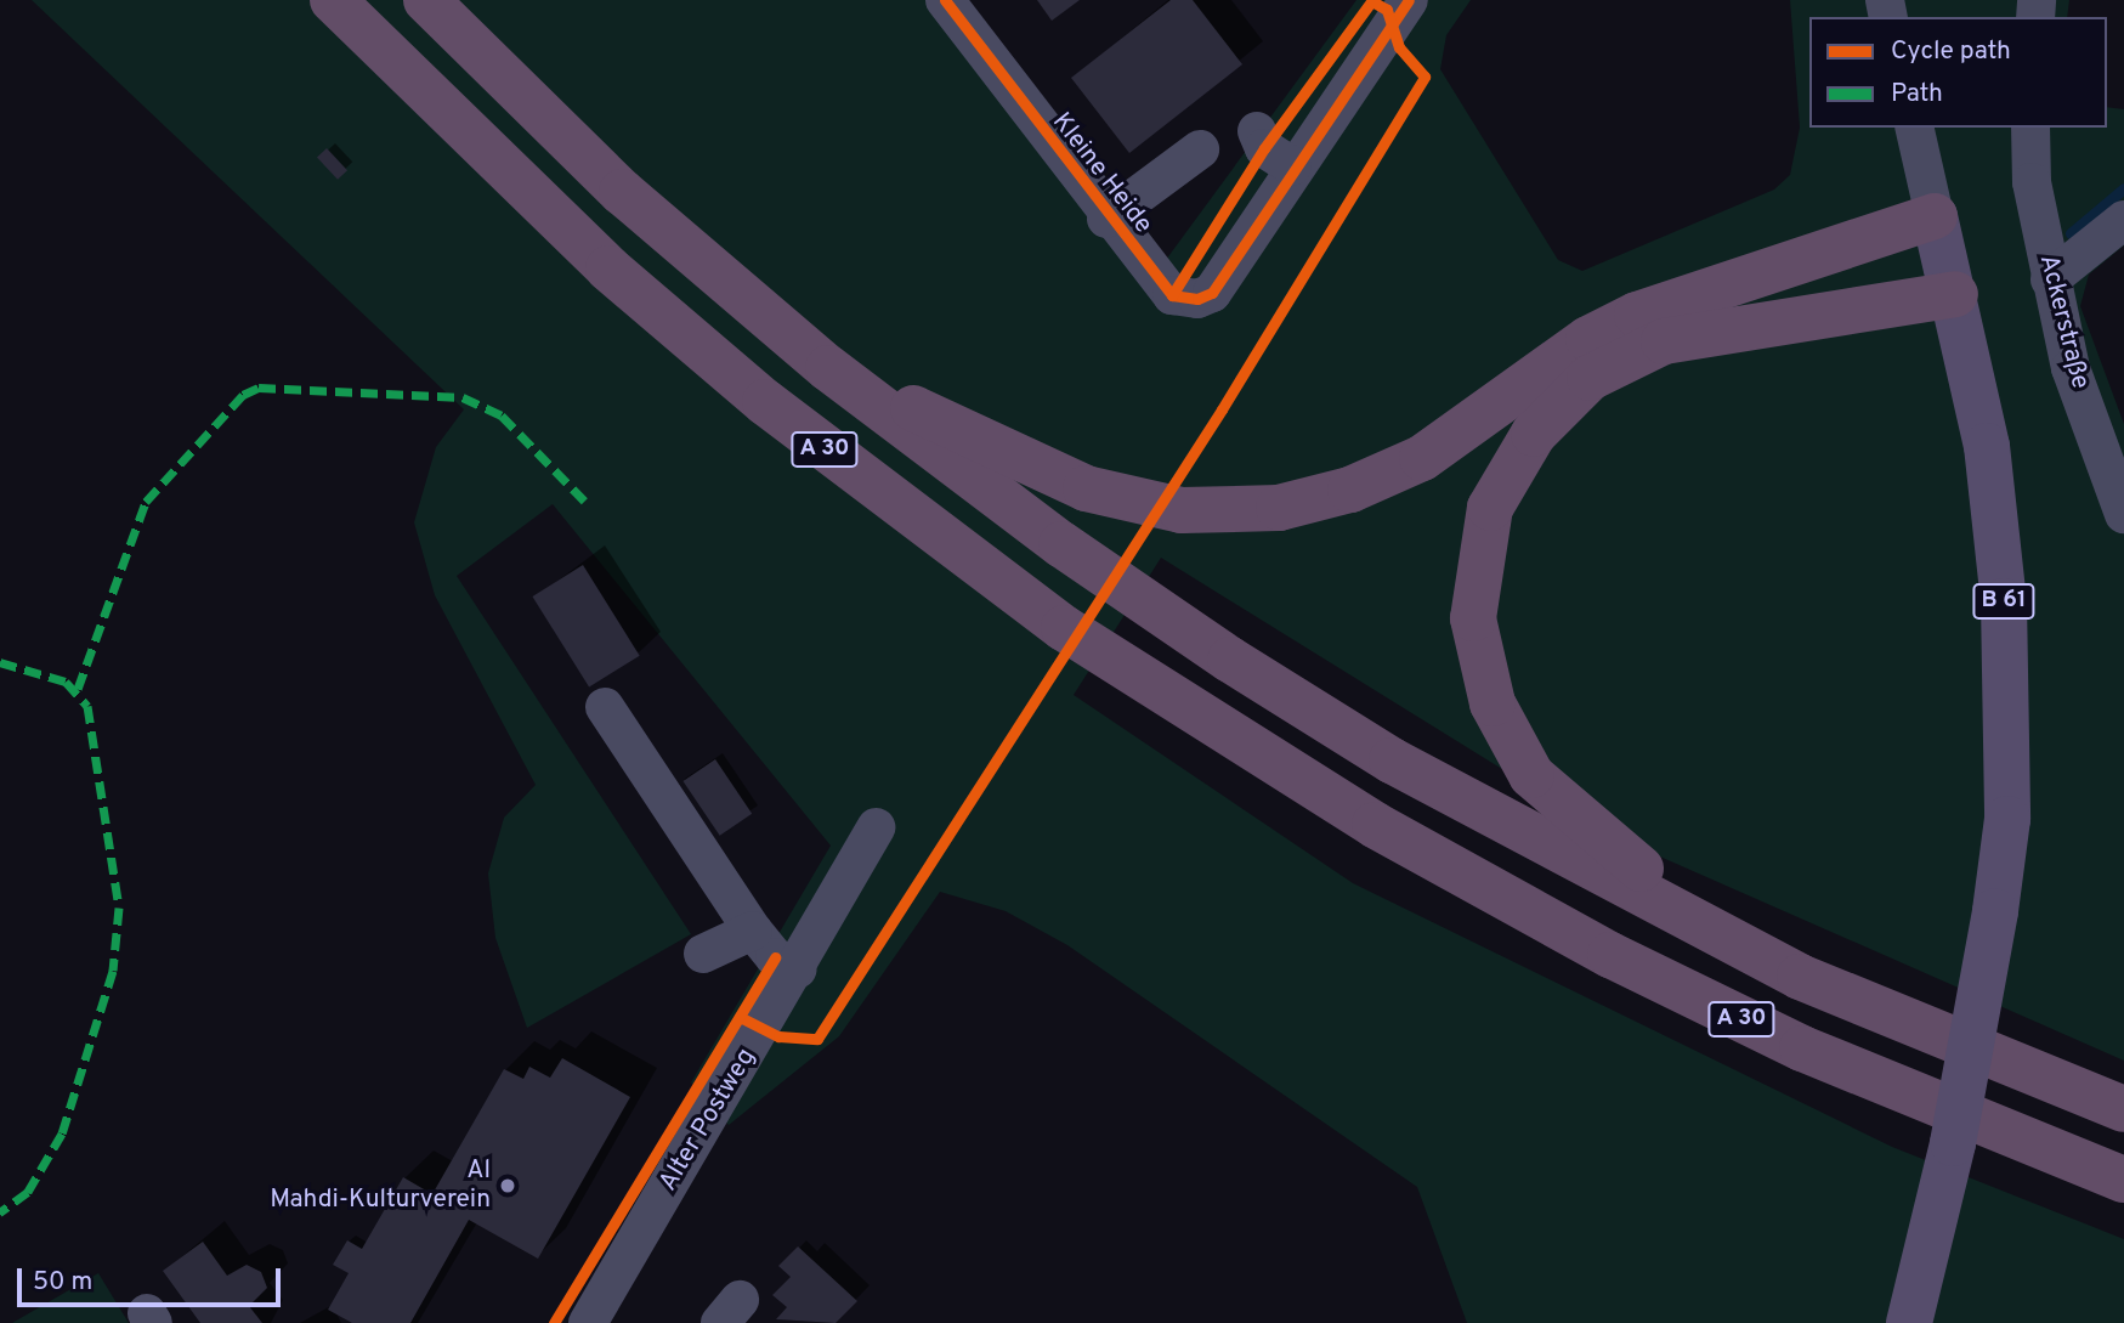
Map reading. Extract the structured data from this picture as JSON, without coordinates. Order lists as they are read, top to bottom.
{
  "streets": {
    "highway": ["A 30"],
    "main road": ["B 61"],
    "street": ["Kleine Heide", "Ackerstraße", "Alter Postweg"]
  },
  "places": ["Al Mahdi-Kulturverein"],
  "legend": ["Cycle path", "Path"],
  "scale_bar": "50 m"
}
